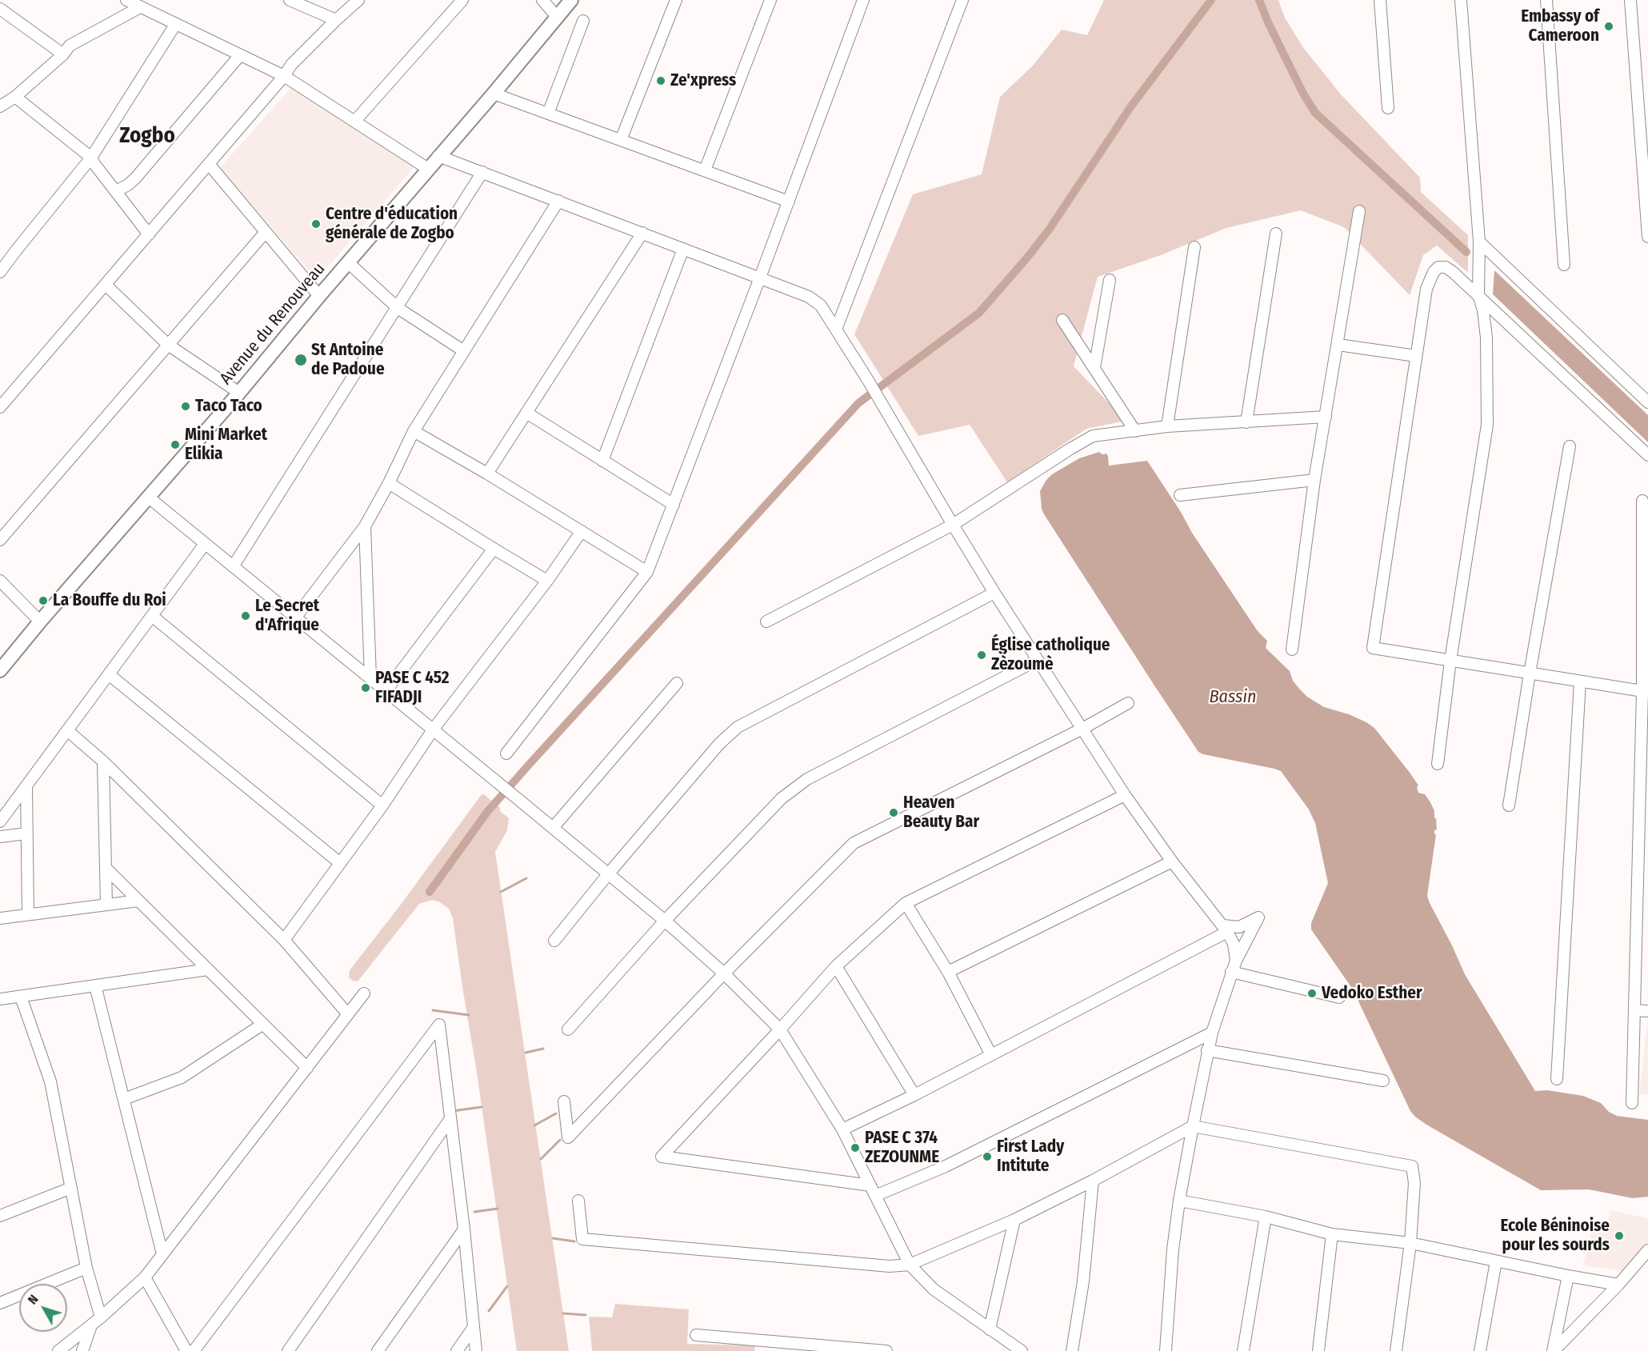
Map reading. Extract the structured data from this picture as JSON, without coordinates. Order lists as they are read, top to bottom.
{
  "streets": {
    "main road": ["Avenue du Renouveau"]
  },
  "districts": ["Zogbo"],
  "water": ["Bassin"],
  "places": [
    "Embassy of Cameroon",
    "Ze'xpress",
    "Centre d'éducation générale de Zogbo",
    "St Antoine de Padoue",
    "Taco Taco",
    "Mini Market Elikia",
    "La Bouffe du Roi",
    "Le Secret d'Afrique",
    "Église catholique Zèzoumè",
    "PASE C 452 FIFADJI",
    "Heaven Beauty Bar",
    "Vedoko Esther",
    "PASE C 374 ZEZOUNME",
    "First Lady Intitute",
    "Ecole Béninoise pour les sourds"
  ],
  "north": "top left"
}
